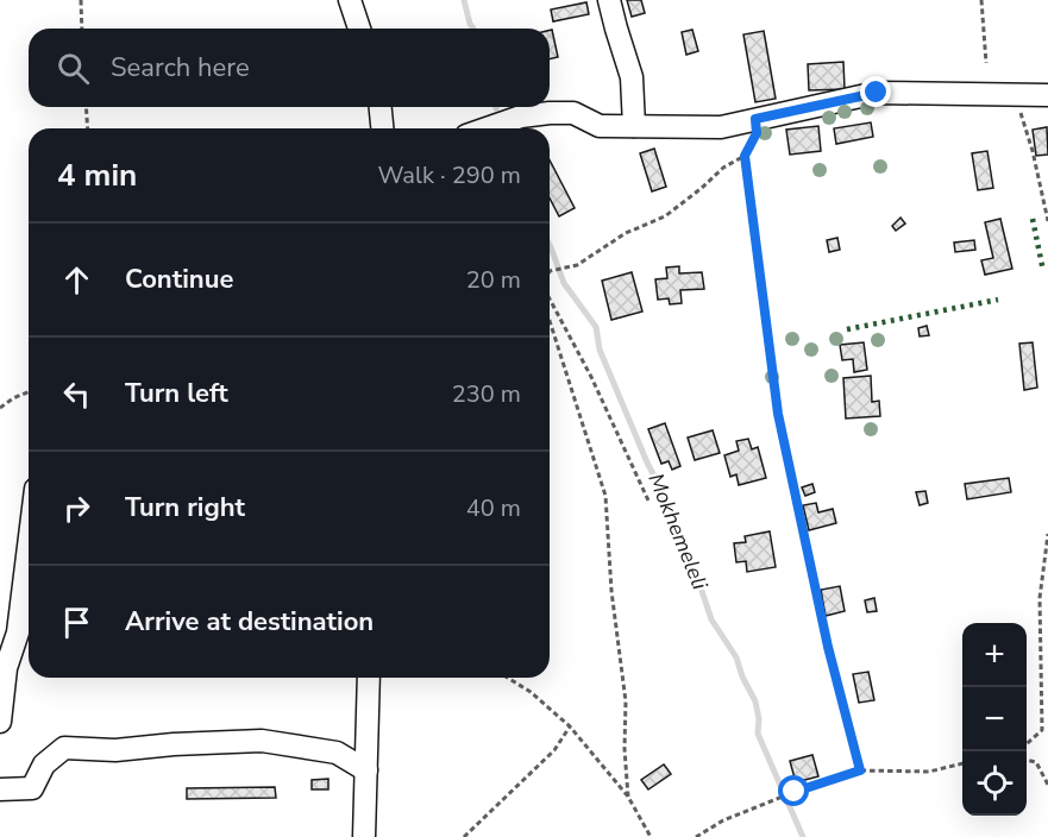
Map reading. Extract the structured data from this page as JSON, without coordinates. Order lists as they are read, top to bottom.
{
  "water": ["Mokhemeleli"],
  "page": {
    "search": "Search here",
    "heading": ["4 min", "Walk · 290 m"],
    "list": [
      ["Continue", "20 m"],
      ["Turn left", "230 m"],
      ["Turn right", "40 m"],
      "Arrive at destination"
    ],
    "map_buttons": ["+", "−"]
  }
}
